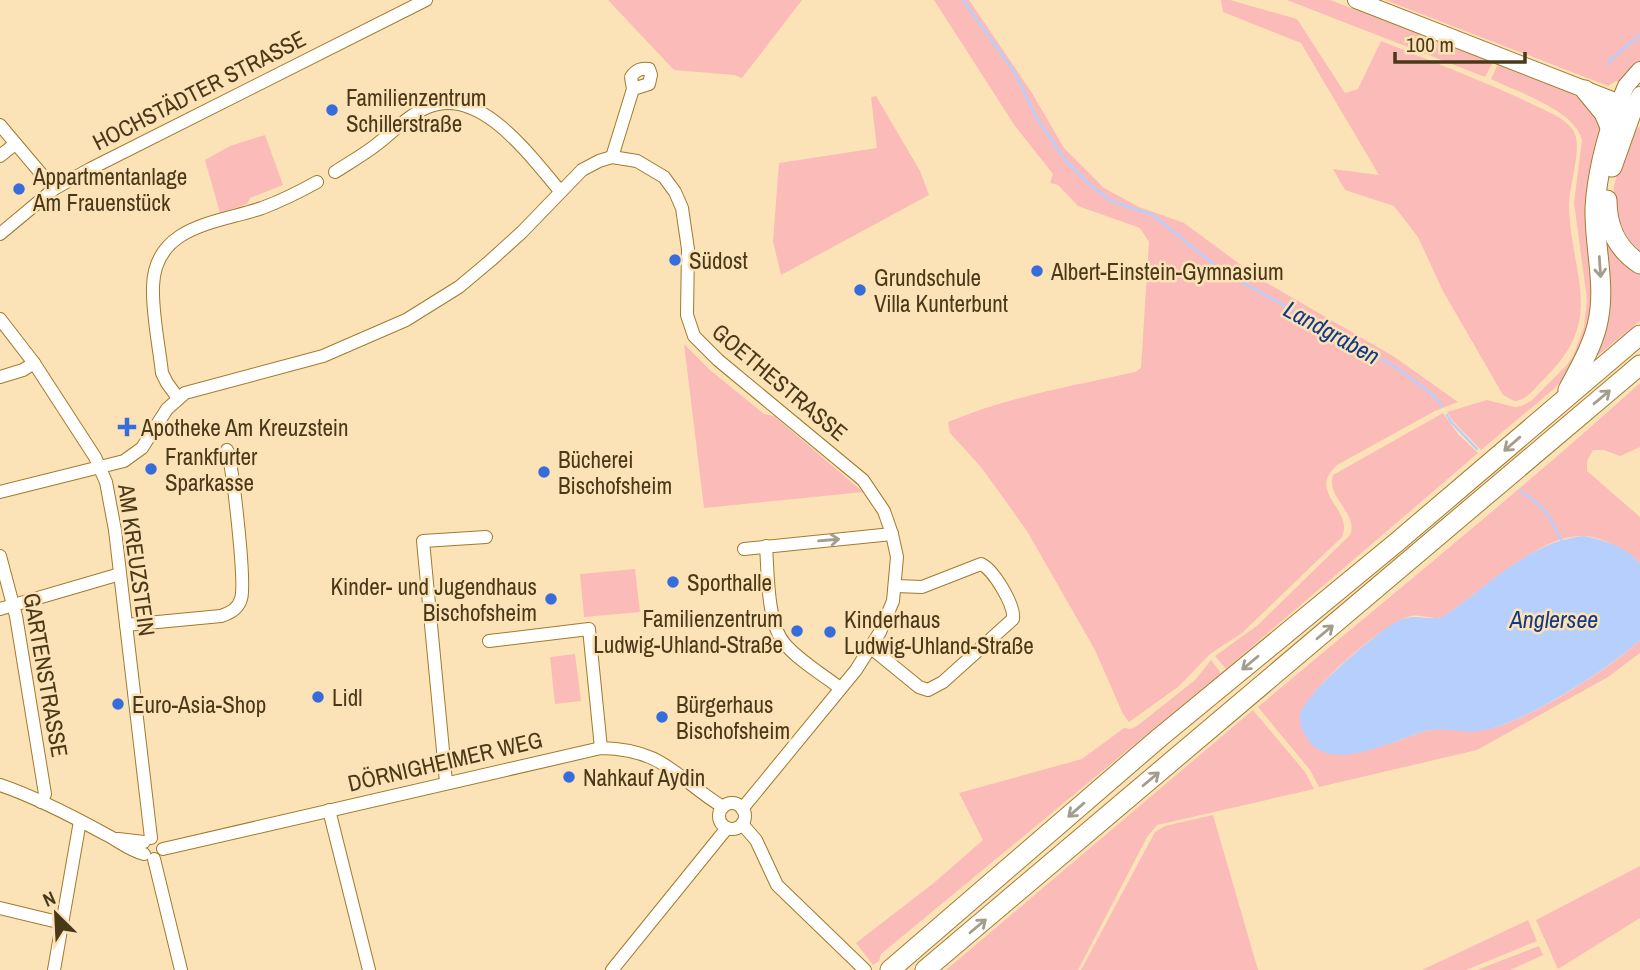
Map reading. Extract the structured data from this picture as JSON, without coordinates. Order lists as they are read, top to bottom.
{
  "streets": {
    "street": [
      "HOCHSTÄDTER STRASSE",
      "GOETHESTRASSE",
      "AM KREUZSTEIN",
      "GARTENSTRASSE",
      "DÖRNIGHEIMER WEG"
    ]
  },
  "crossings": [
    ["GOETHESTRASSE", "DÖRNIGHEIMER WEG"],
    ["AM KREUZSTEIN", "DÖRNIGHEIMER WEG"]
  ],
  "water": ["Landgraben", "Anglersee"],
  "places": {
    "other": [
      "Familienzentrum Schillerstraße",
      "Appartmentanlage Am Frauenstück",
      "Südost",
      "Albert-Einstein-Gymnasium",
      "Grundschule Villa Kunterbunt",
      "Frankfurter Sparkasse",
      "Bücherei Bischofsheim",
      "Sporthalle",
      "Kinder- und Jugendhaus Bischofsheim",
      "Familienzentrum Ludwig-Uhland-Straße",
      "Kinderhaus Ludwig-Uhland-Straße",
      "Lidl",
      "Euro-Asia-Shop",
      "Bürgerhaus Bischofsheim",
      "Nahkauf Aydin"
    ],
    "health": ["Apotheke Am Kreuzstein"]
  },
  "scale_bar": "100 m",
  "north": "top left"
}
